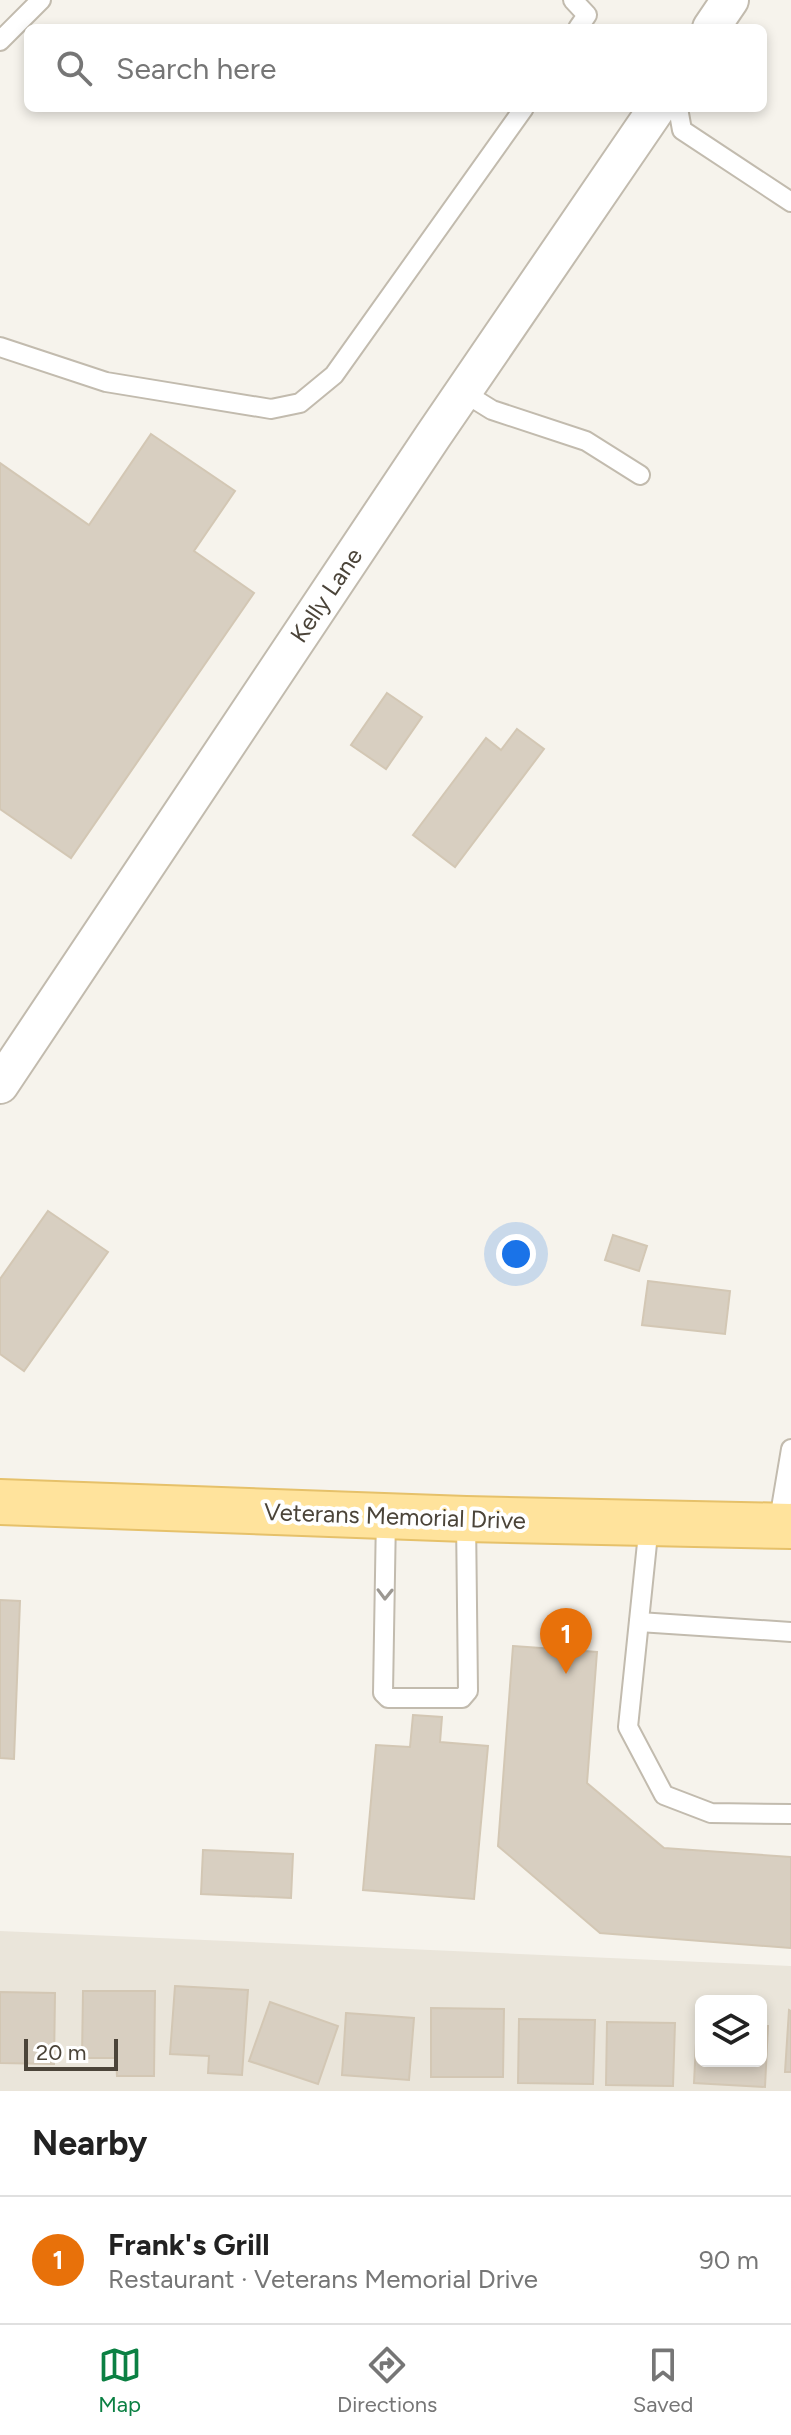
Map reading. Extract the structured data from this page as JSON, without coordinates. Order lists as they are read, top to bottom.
{
  "streets": {
    "main road": ["Veterans Memorial Drive"],
    "street": ["Kelly Lane"]
  },
  "scale_bar": "20 m",
  "page": {
    "search": "Search here",
    "pins": "1",
    "scale": "20 m",
    "heading": "Nearby",
    "list": [
      {
        "mark": "1",
        "name": "Frank's Grill",
        "note": "Restaurant · Veterans Memorial Drive",
        "value": "90 m"
      }
    ],
    "nav": ["Map", "Directions", "Saved"]
  }
}
